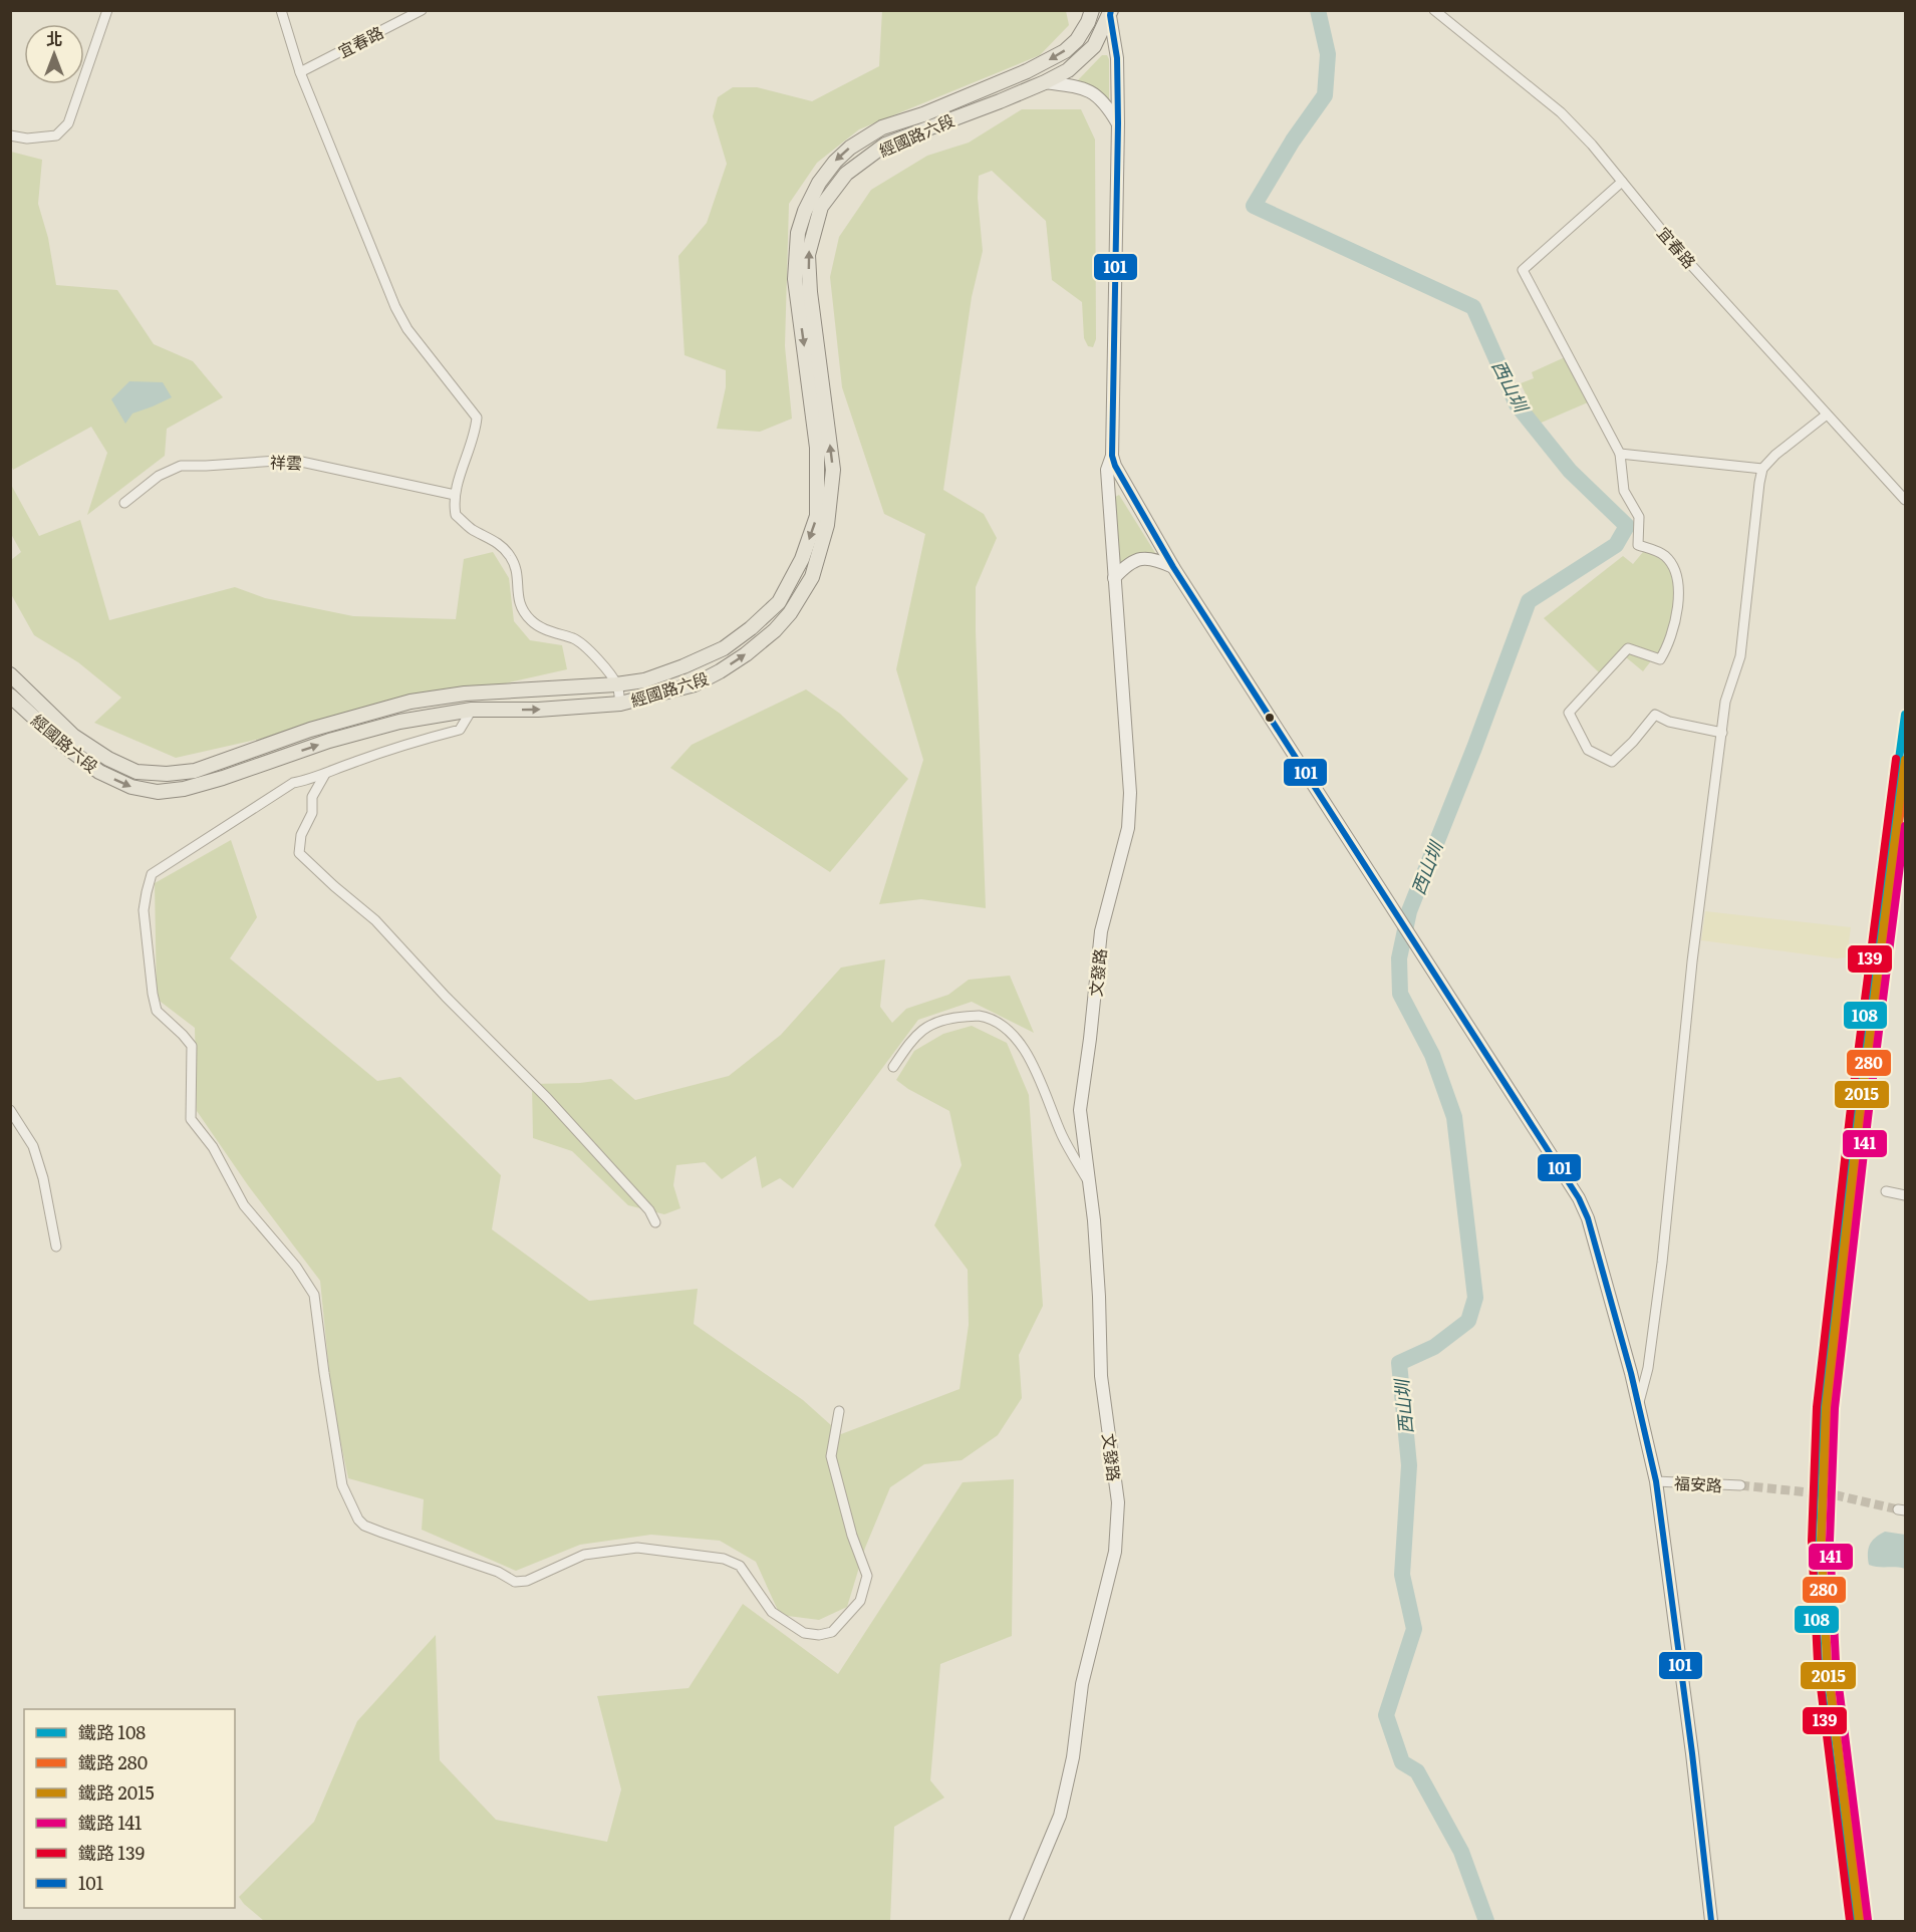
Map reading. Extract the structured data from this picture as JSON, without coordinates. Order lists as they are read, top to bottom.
{
  "streets": {
    "main road": ["經國路六段"],
    "street": [
      "宜春路",
      "祥雲",
      "文發路",
      "福安路"
    ]
  },
  "crossings": [
    ["經國路六段", "文發路"]
  ],
  "water": ["西山圳"],
  "lines": [
    "transit line 101",
    "rail line 108",
    "rail line 139",
    "rail line 2015",
    "rail line 280",
    "rail line 141"
  ],
  "legend": [
    "鐵路 108",
    "鐵路 280",
    "鐵路 2015",
    "鐵路 141",
    "鐵路 139",
    "101"
  ],
  "north": "top"
}
